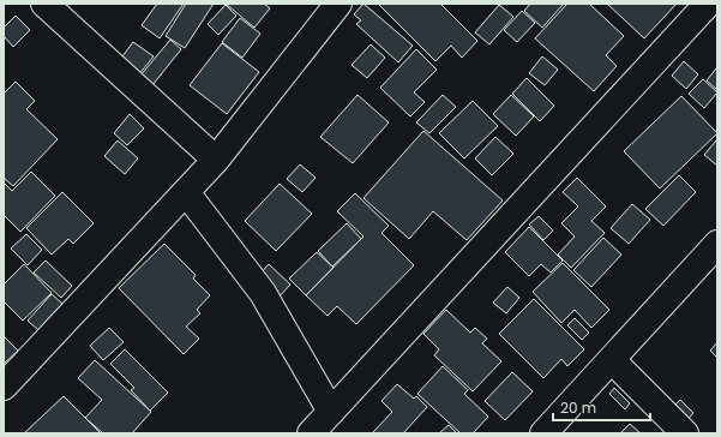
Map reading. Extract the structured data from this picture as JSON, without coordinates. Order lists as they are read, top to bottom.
{
  "scale_bar": "20 m"
}
